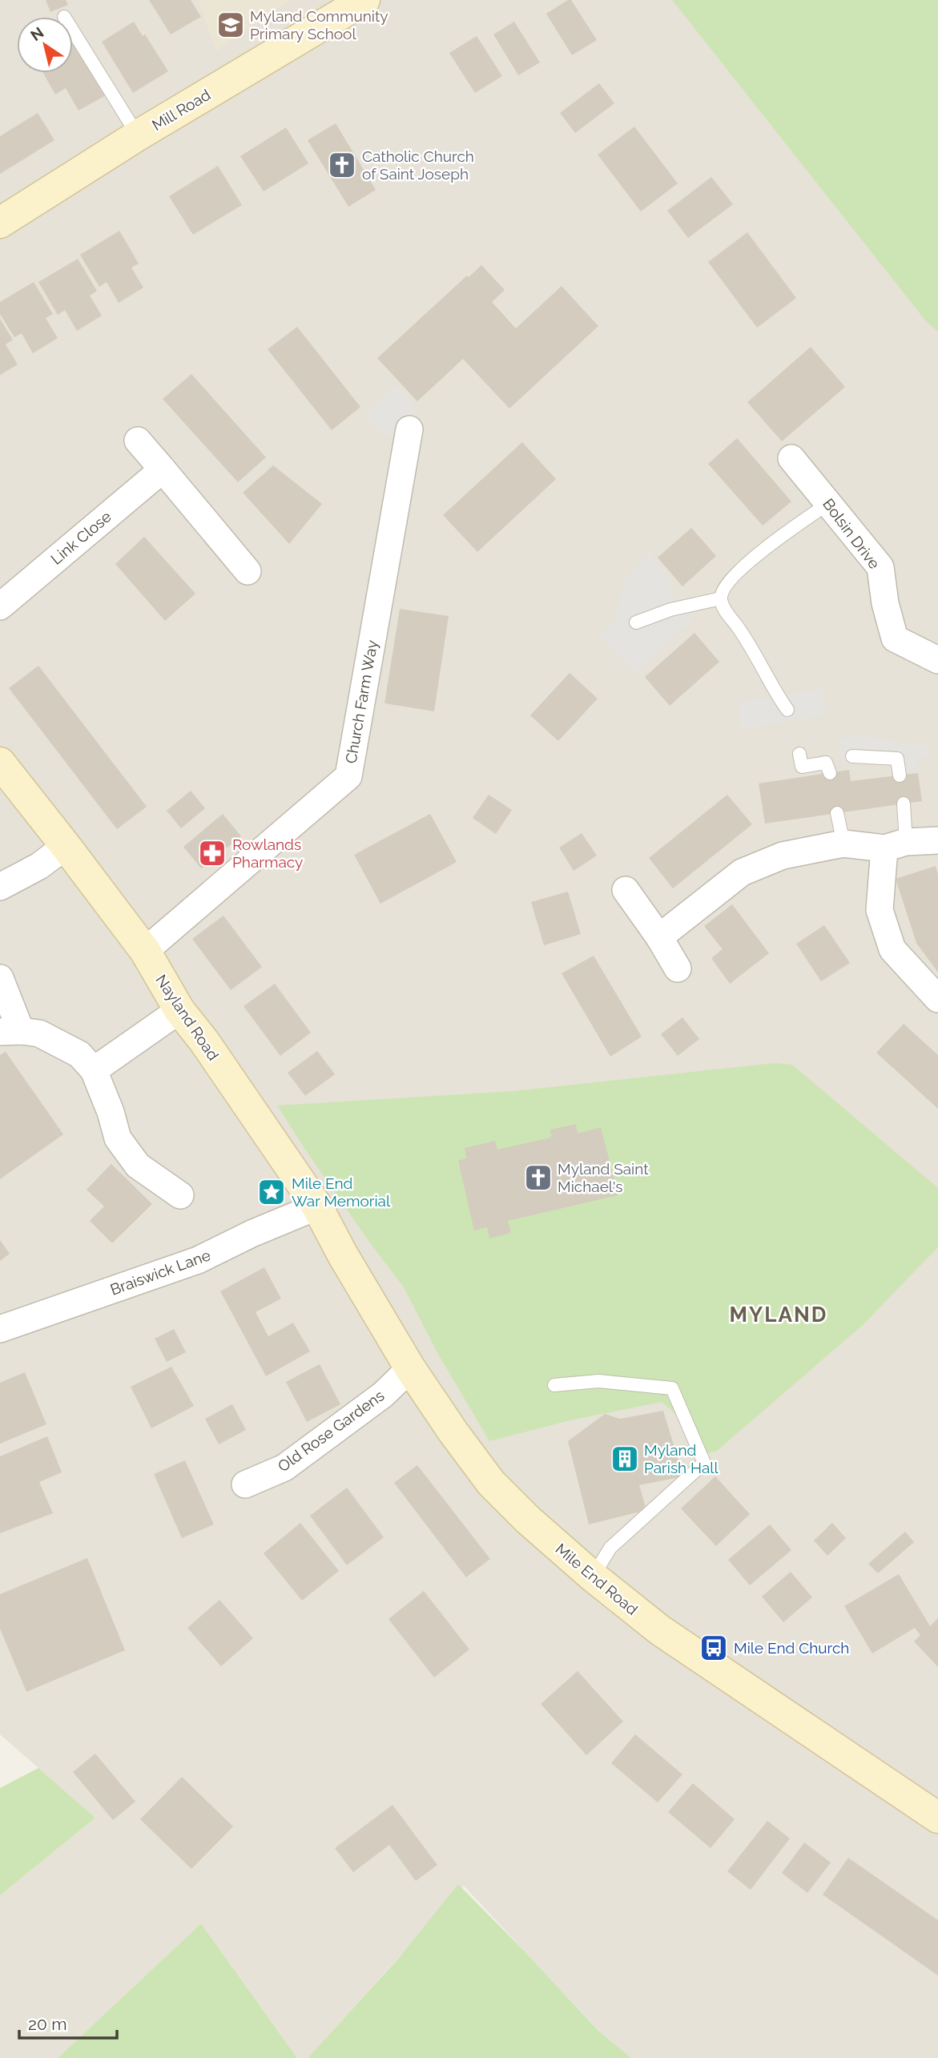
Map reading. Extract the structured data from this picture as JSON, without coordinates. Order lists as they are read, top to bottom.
{
  "streets": {
    "street": [
      "Mill Road",
      "Bolsin Drive",
      "Link Close",
      "Church Farm Way",
      "Nayland Road",
      "Braiswick Lane",
      "Old Rose Gardens",
      "Mile End Road"
    ]
  },
  "crossings": [
    ["Church Farm Way", "Nayland Road"],
    ["Nayland Road", "Braiswick Lane"],
    ["Nayland Road", "Mile End Road"],
    ["Old Rose Gardens", "Mile End Road"]
  ],
  "districts": ["MYLAND"],
  "places": {
    "school or university": ["Myland Community Primary School"],
    "church": ["Catholic Church of Saint Joseph", "Myland Saint Michael's"],
    "pharmacy": ["Rowlands Pharmacy"],
    "place": ["Mile End War Memorial"],
    "building": ["Myland Parish Hall"],
    "bus stop": ["Mile End Church"]
  },
  "scale_bar": "20 m",
  "north": "top left"
}
